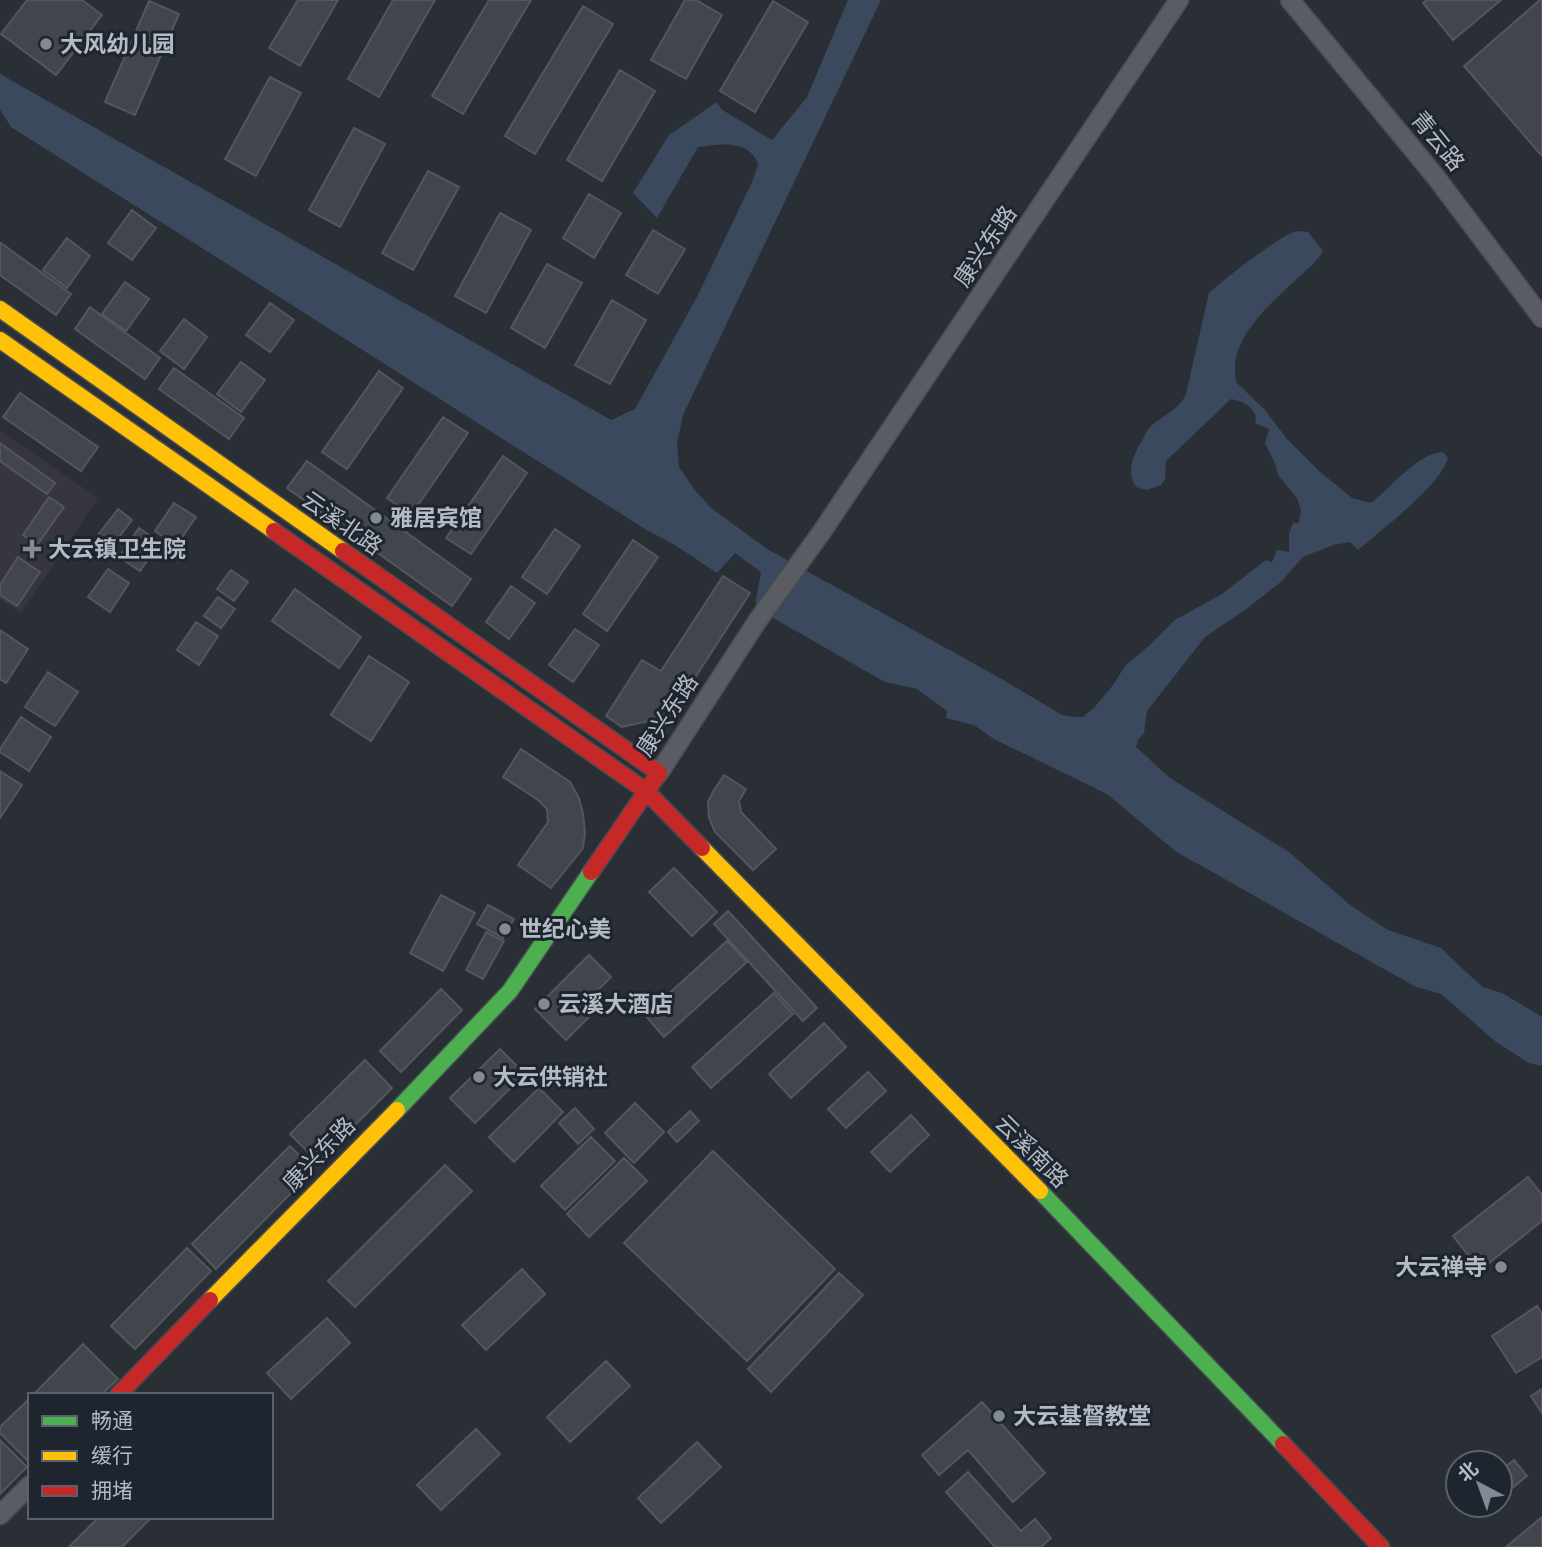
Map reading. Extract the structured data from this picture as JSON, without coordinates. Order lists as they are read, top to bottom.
{
  "streets": {
    "street": [
      "青云路",
      "康兴东路",
      "云溪北路",
      "云溪南路"
    ]
  },
  "crossings": [
    ["康兴东路", "云溪北路"],
    ["康兴东路", "云溪南路"],
    ["云溪北路", "云溪南路"]
  ],
  "places": {
    "other": [
      "大风幼儿园",
      "雅居宾馆",
      "世纪心美",
      "云溪大酒店",
      "大云供销社",
      "大云禅寺",
      "大云基督教堂"
    ],
    "health": ["大云镇卫生院"]
  },
  "legend": ["畅通", "缓行", "拥堵"],
  "north": "top left"
}
